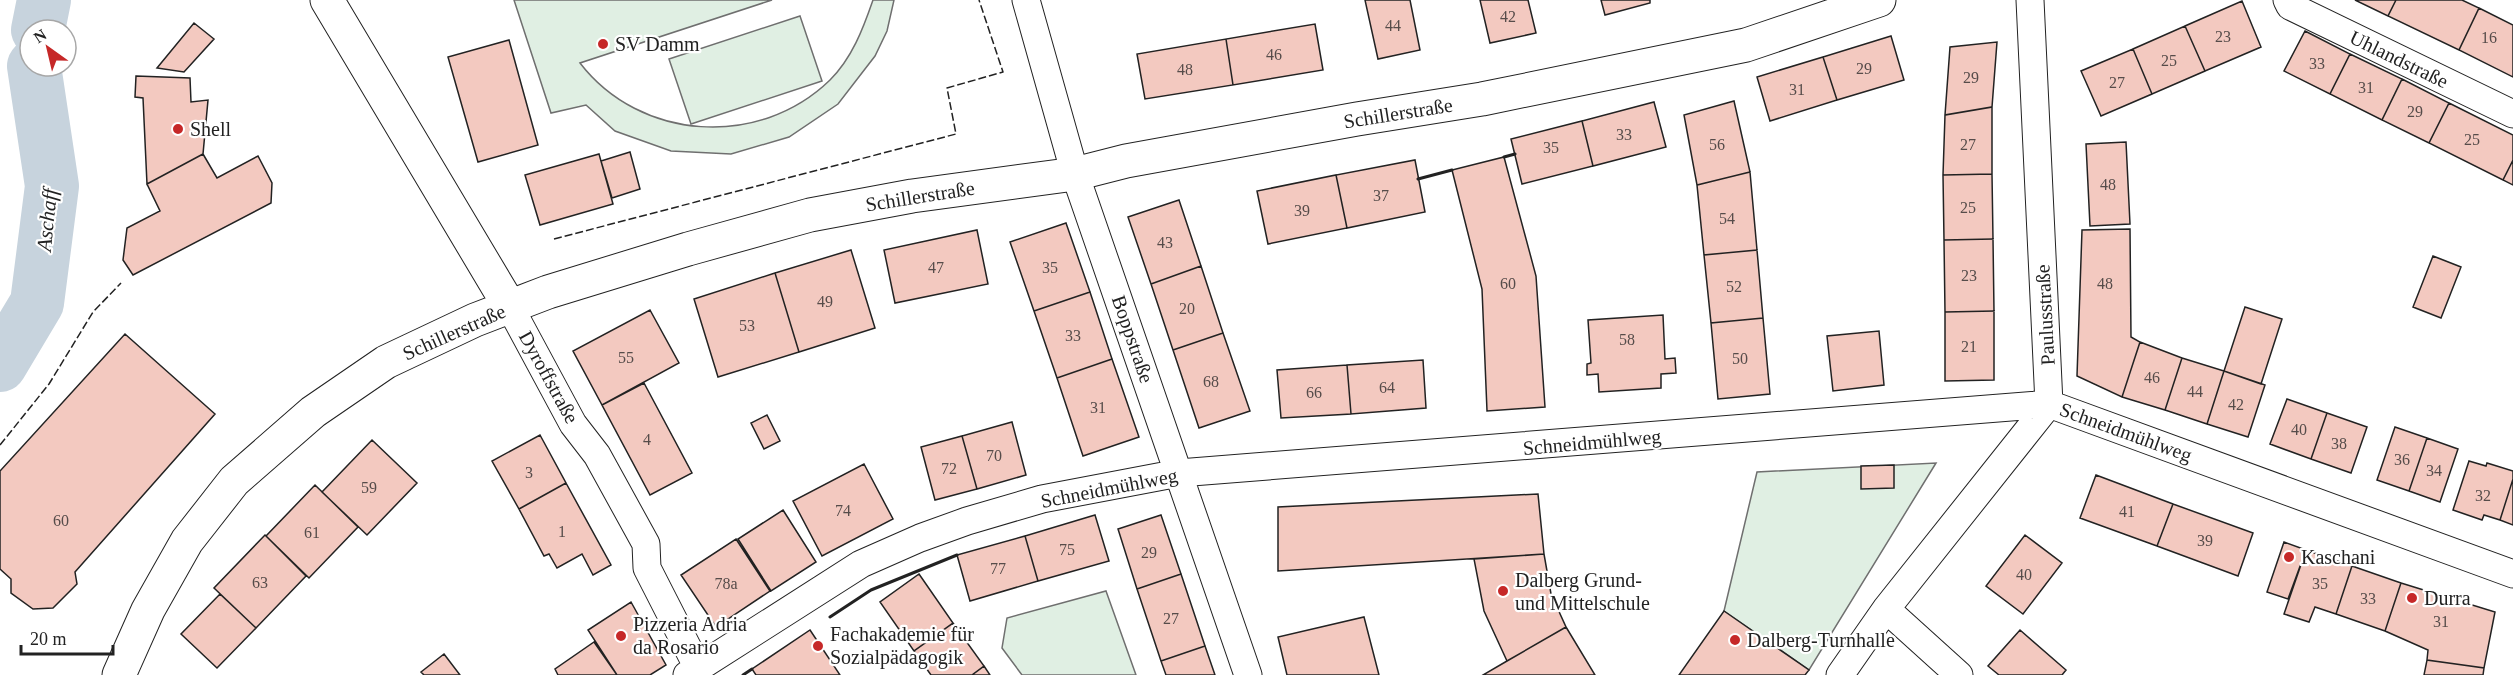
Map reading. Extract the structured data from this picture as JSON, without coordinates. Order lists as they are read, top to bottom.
{
  "streets": {
    "main road": ["Schillerstraße", "Dyroffstraße"],
    "street": [
      "Uhlandstraße",
      "Paulusstraße",
      "Boppstraße",
      "Schneidmühlweg"
    ]
  },
  "crossings": [
    ["Schillerstraße", "Boppstraße"],
    ["Schillerstraße", "Dyroffstraße"],
    ["Paulusstraße", "Schneidmühlweg"],
    ["Boppstraße", "Schneidmühlweg"],
    ["Dyroffstraße", "Schneidmühlweg"]
  ],
  "water": ["Aschaff"],
  "places": [
    "SV Damm",
    "Shell",
    "Kaschani",
    "Dalberg Grund- und Mittelschule",
    "Durra",
    "Pizzeria Adria da Rosario",
    "Dalberg-Turnhalle",
    "Fachakademie für Sozialpädagogik"
  ],
  "house_numbers": [
    "42",
    "44",
    "23",
    "16",
    "46",
    "25",
    "33",
    "29",
    "48",
    "29",
    "27",
    "31",
    "31",
    "29",
    "33",
    "25",
    "56",
    "27",
    "35",
    "48",
    "37",
    "25",
    "39",
    "54",
    "43",
    "47",
    "35",
    "23",
    "60",
    "48",
    "52",
    "49",
    "20",
    "53",
    "33",
    "58",
    "21",
    "55",
    "50",
    "46",
    "68",
    "64",
    "44",
    "66",
    "42",
    "31",
    "40",
    "4",
    "38",
    "70",
    "36",
    "72",
    "34",
    "3",
    "59",
    "32",
    "74",
    "41",
    "60",
    "1",
    "61",
    "39",
    "75",
    "29",
    "77",
    "40",
    "63",
    "78a",
    "35",
    "33",
    "27",
    "31"
  ],
  "scale_bar": "20 m",
  "north": "top left"
}
